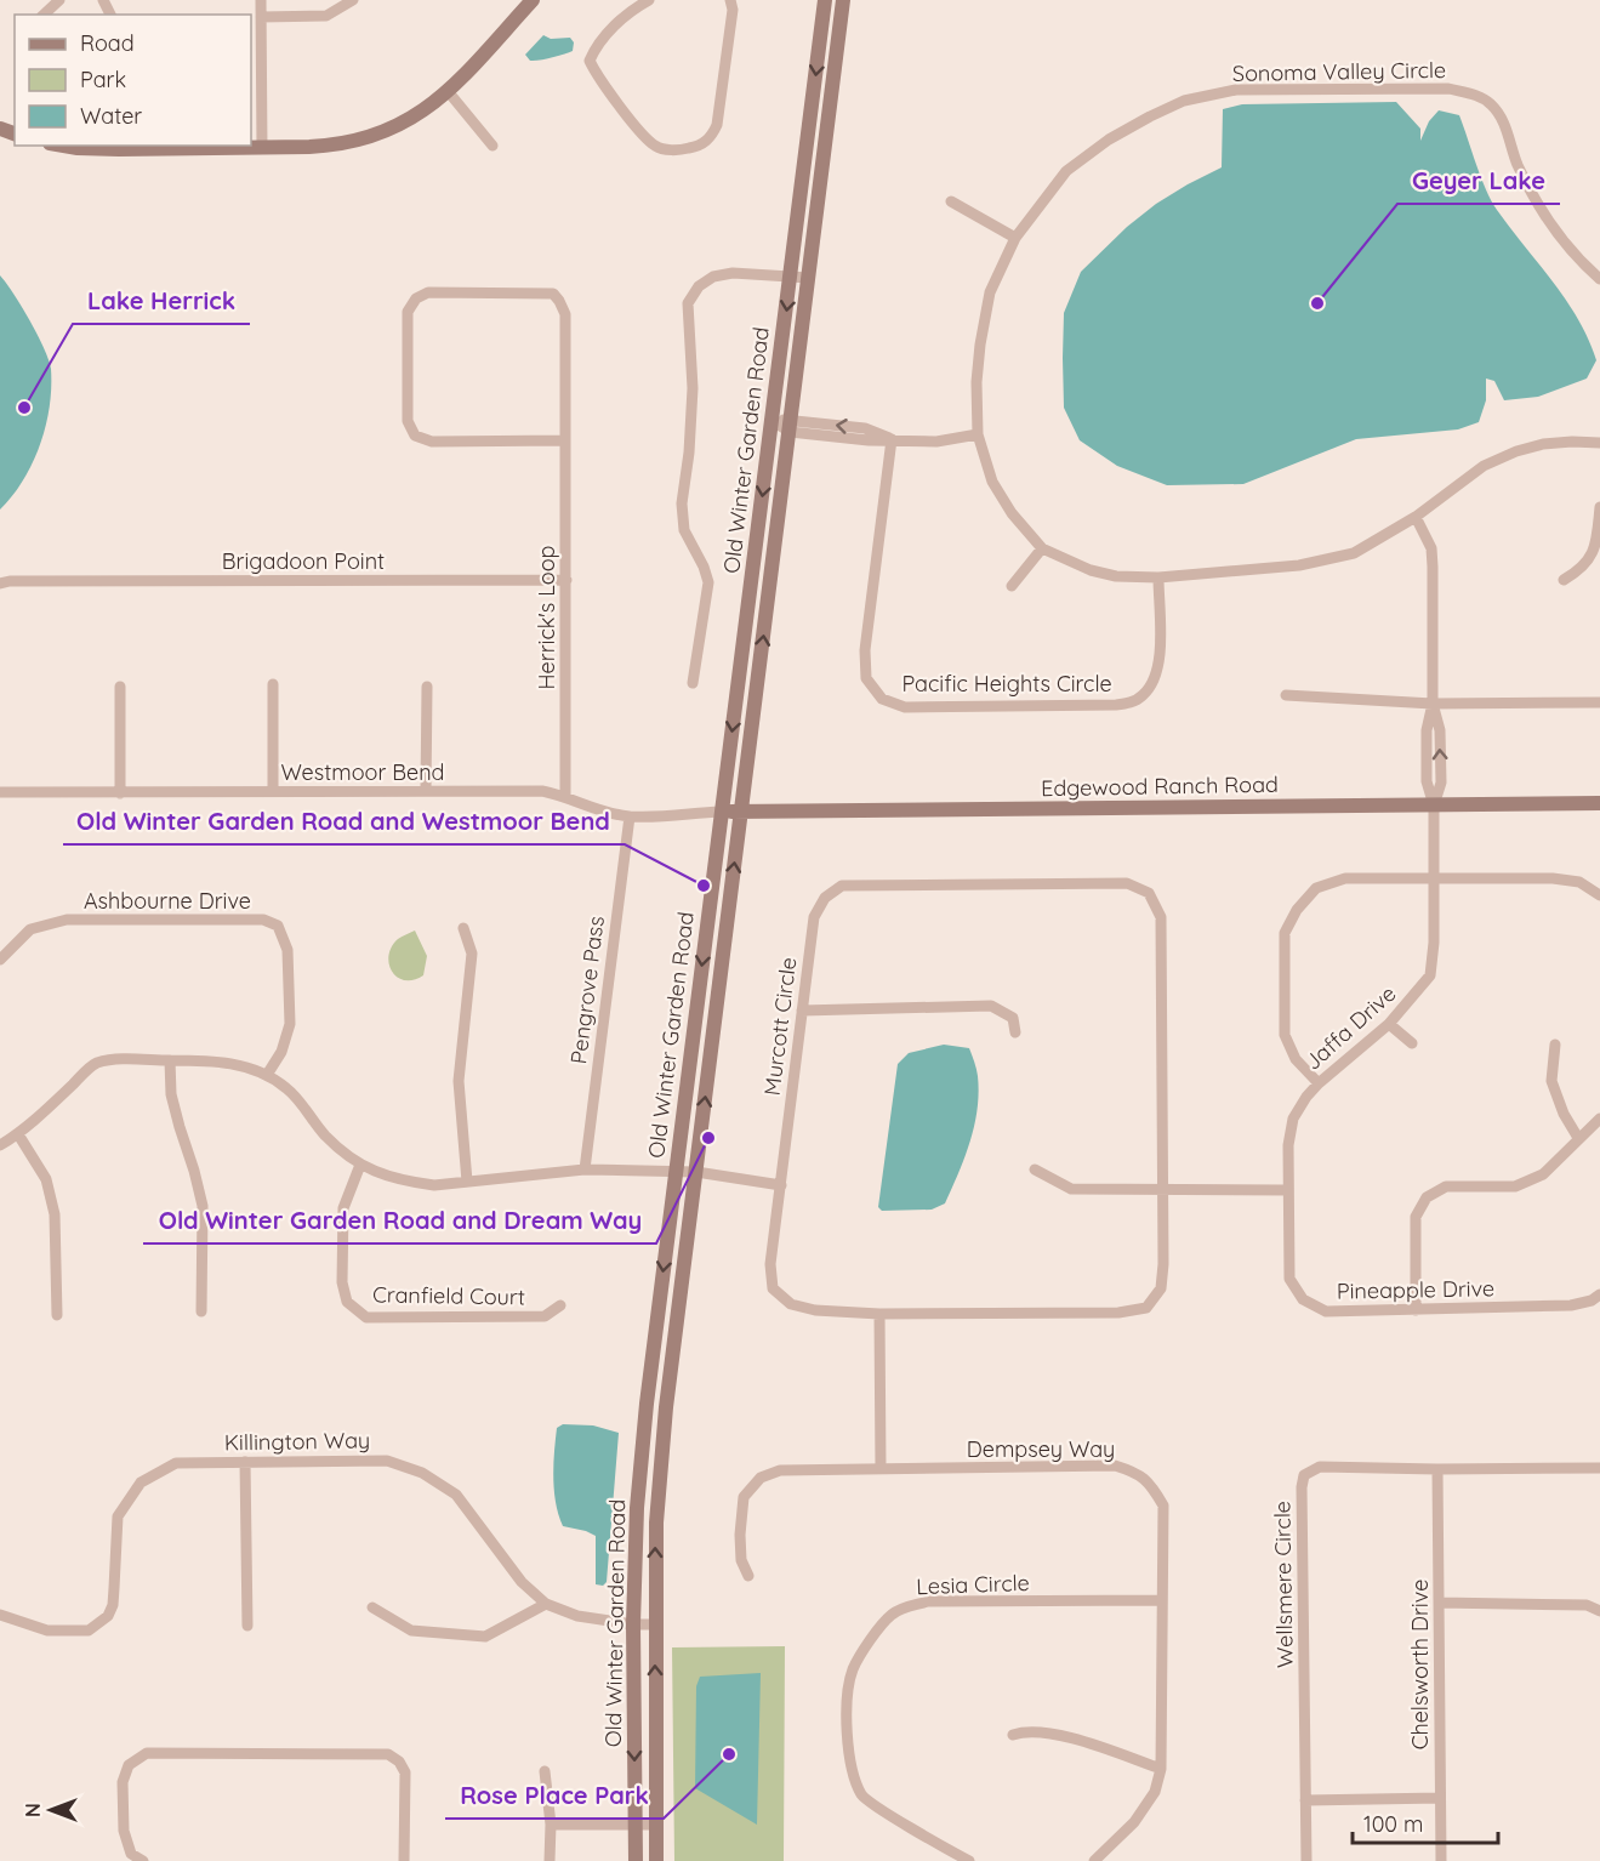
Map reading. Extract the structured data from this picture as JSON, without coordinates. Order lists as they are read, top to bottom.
{
  "streets": {
    "main road": ["Old Winter Garden Road", "Edgewood Ranch Road"],
    "street": [
      "Sonoma Valley Circle",
      "Brigadoon Point",
      "Herrick's Loop",
      "Pacific Heights Circle",
      "Westmoor Bend",
      "Ashbourne Drive",
      "Pengrove Pass",
      "Murcott Circle",
      "Jaffa Drive",
      "Pineapple Drive",
      "Cranfield Court",
      "Killington Way",
      "Dempsey Way",
      "Lesia Circle",
      "Wellsmere Circle",
      "Chelsworth Drive"
    ]
  },
  "crossings": [
    ["Old Winter Garden Road", "Westmoor Bend"],
    ["Old Winter Garden Road", "Edgewood Ranch Road"],
    ["Old Winter Garden Road", "Killington Way"],
    ["Brigadoon Point", "Herrick's Loop"],
    ["Herrick's Loop", "Westmoor Bend"],
    ["Westmoor Bend", "Edgewood Ranch Road"],
    ["Westmoor Bend", "Pengrove Pass"],
    ["Edgewood Ranch Road", "Jaffa Drive"],
    ["Jaffa Drive", "Pineapple Drive"],
    ["Dempsey Way", "Lesia Circle"],
    ["Wellsmere Circle", "Chelsworth Drive"]
  ],
  "places": [
    "Geyer Lake",
    "Lake Herrick",
    "Old Winter Garden Road and Westmoor Bend",
    "Old Winter Garden Road and Dream Way",
    "Rose Place Park"
  ],
  "legend": ["Road", "Park", "Water"],
  "scale_bar": "100 m",
  "north": "left"
}
